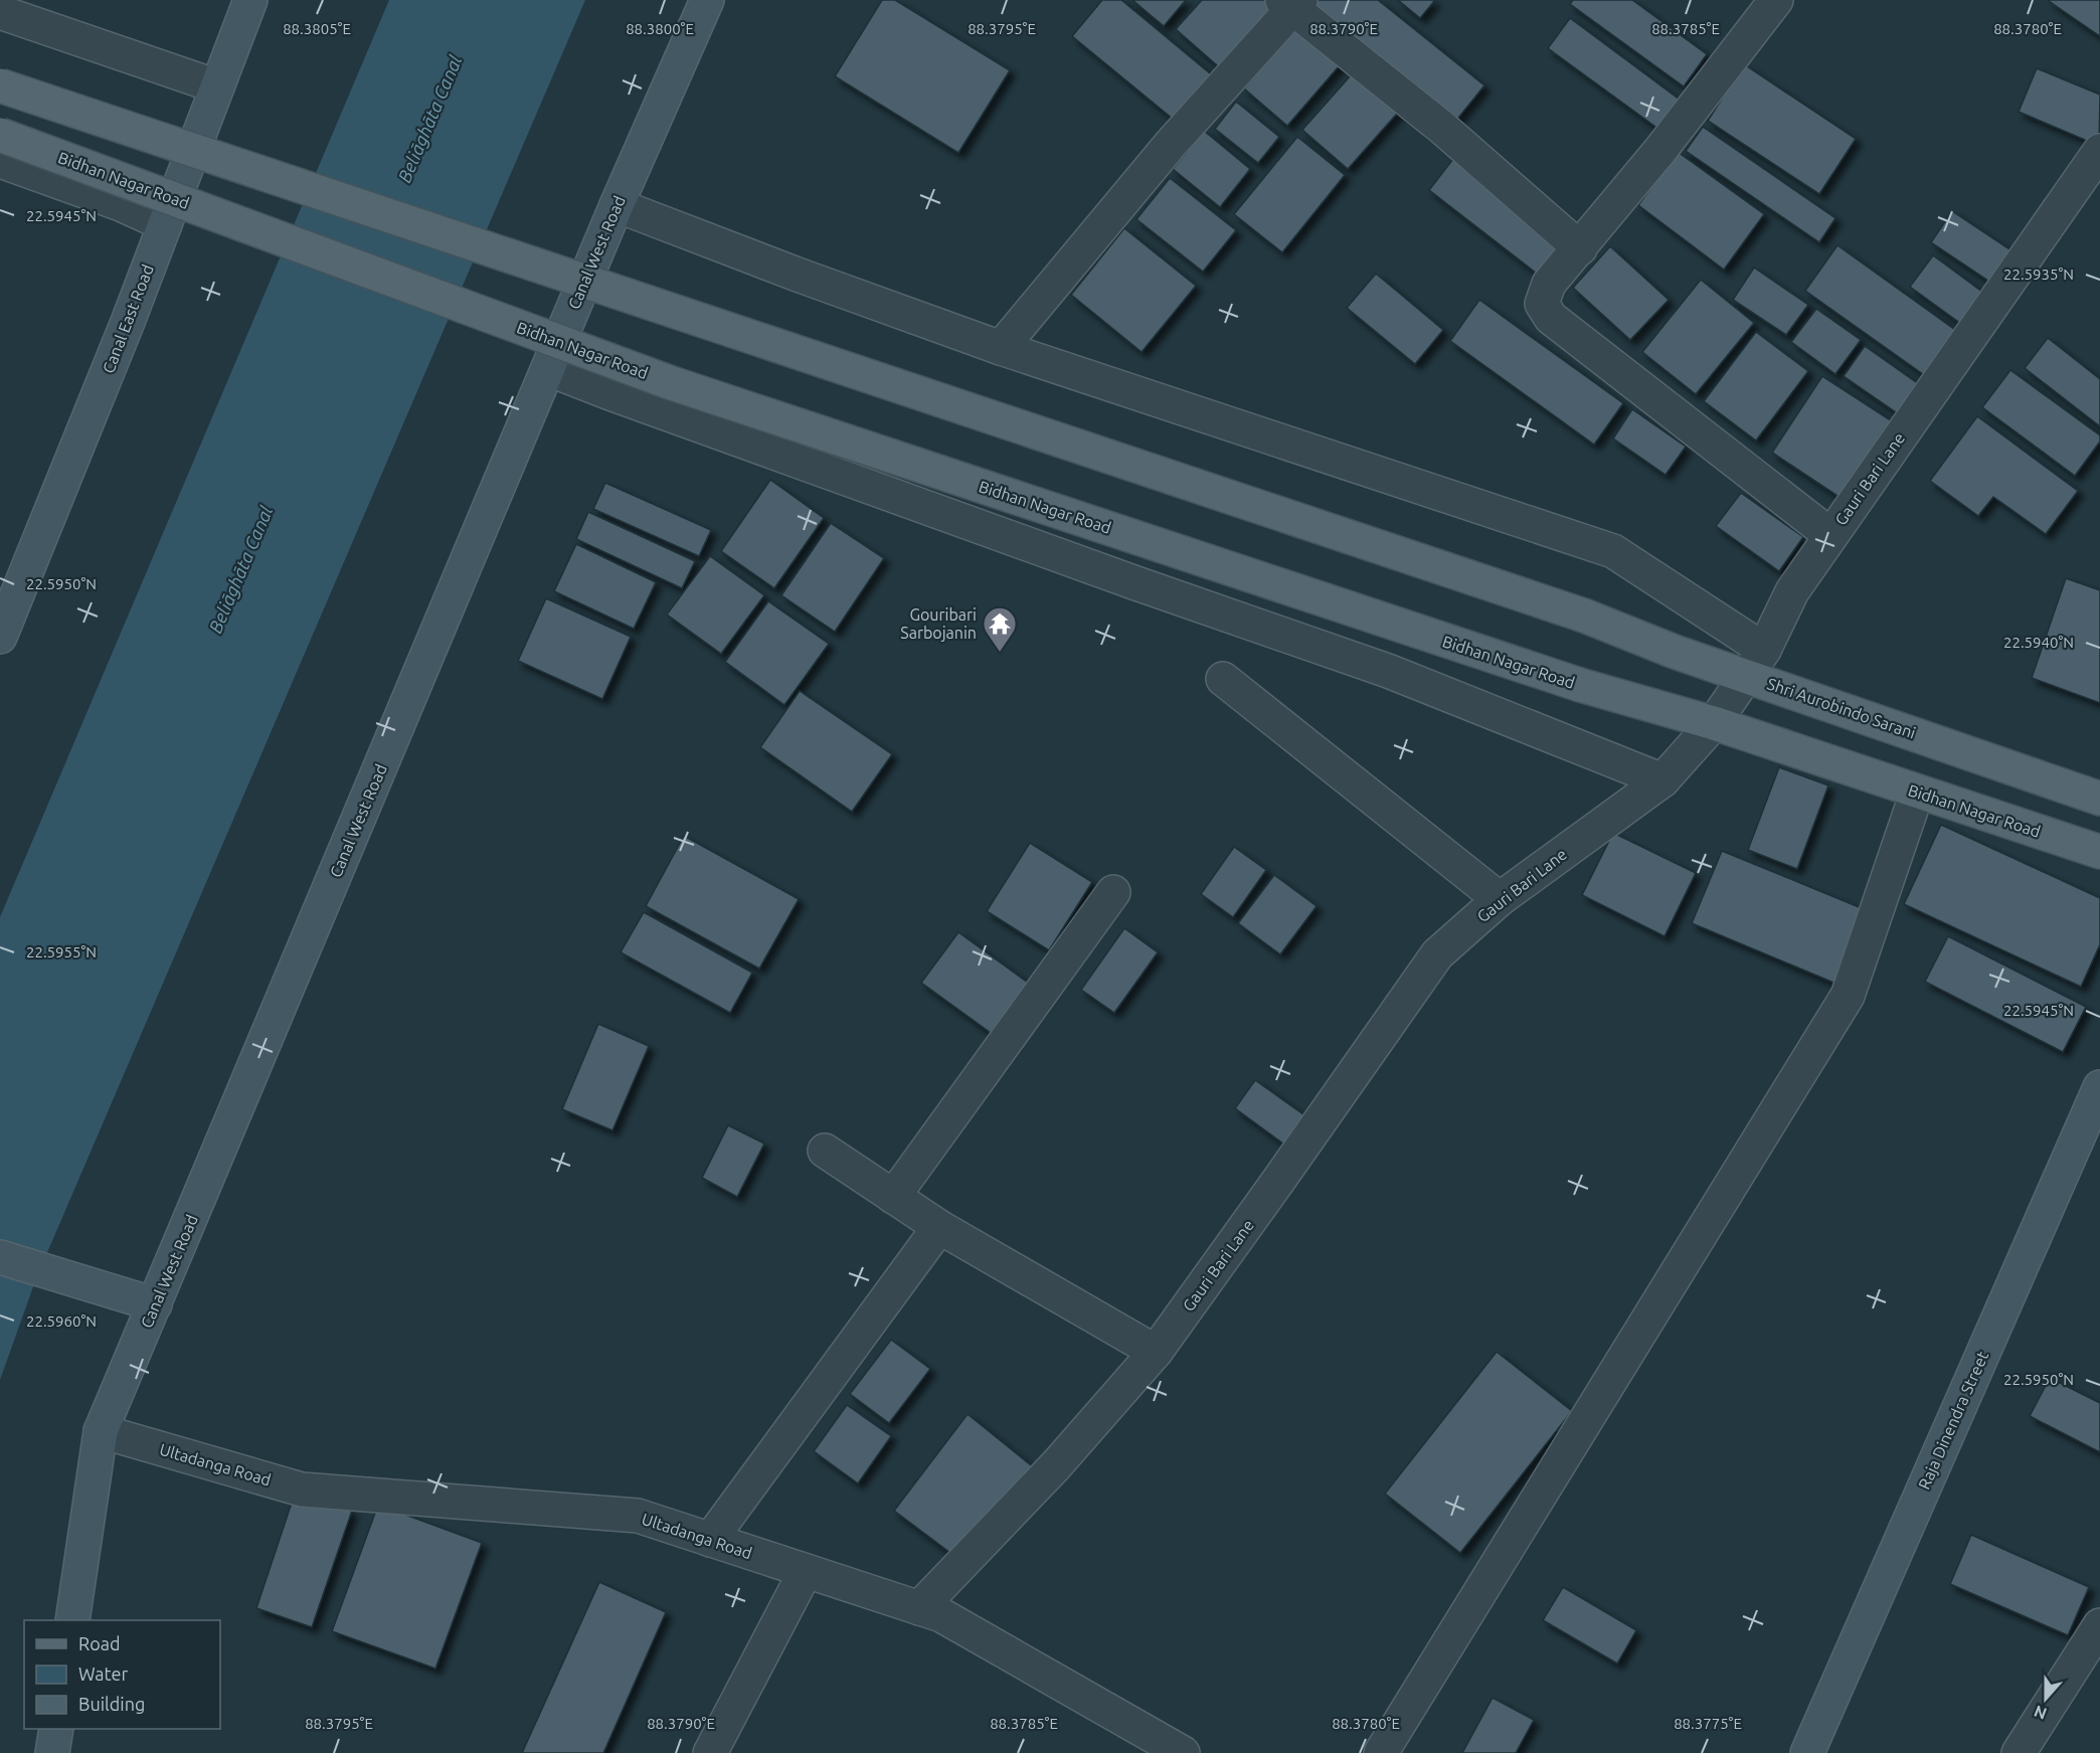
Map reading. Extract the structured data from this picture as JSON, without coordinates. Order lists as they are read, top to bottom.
{
  "streets": {
    "main road": [
      "Bidhan Nagar Road",
      "Canal West Road",
      "Canal East Road",
      "Shri Aurobindo Sarani",
      "Raja Dinendra Street"
    ],
    "street": ["Gauri Bari Lane", "Ultadanga Road"]
  },
  "crossings": [
    ["Bidhan Nagar Road", "Gauri Bari Lane"],
    ["Canal West Road", "Ultadanga Road"],
    ["Gauri Bari Lane", "Shri Aurobindo Sarani"],
    ["Gauri Bari Lane", "Ultadanga Road"]
  ],
  "water": ["Beliāghāta Canal"],
  "places": {
    "temple": ["Gouribari Sarbojanin"]
  },
  "legend": ["Road", "Water", "Building"],
  "north": "bottom",
  "coordinates": [
    "88.3805°E",
    "88.3800°E",
    "88.3795°E",
    "88.3790°E",
    "88.3785°E",
    "88.3780°E",
    "22.5945°N",
    "22.5935°N",
    "22.5950°N",
    "22.5940°N",
    "22.5955°N",
    "22.5960°N",
    "88.3775°E"
  ]
}
